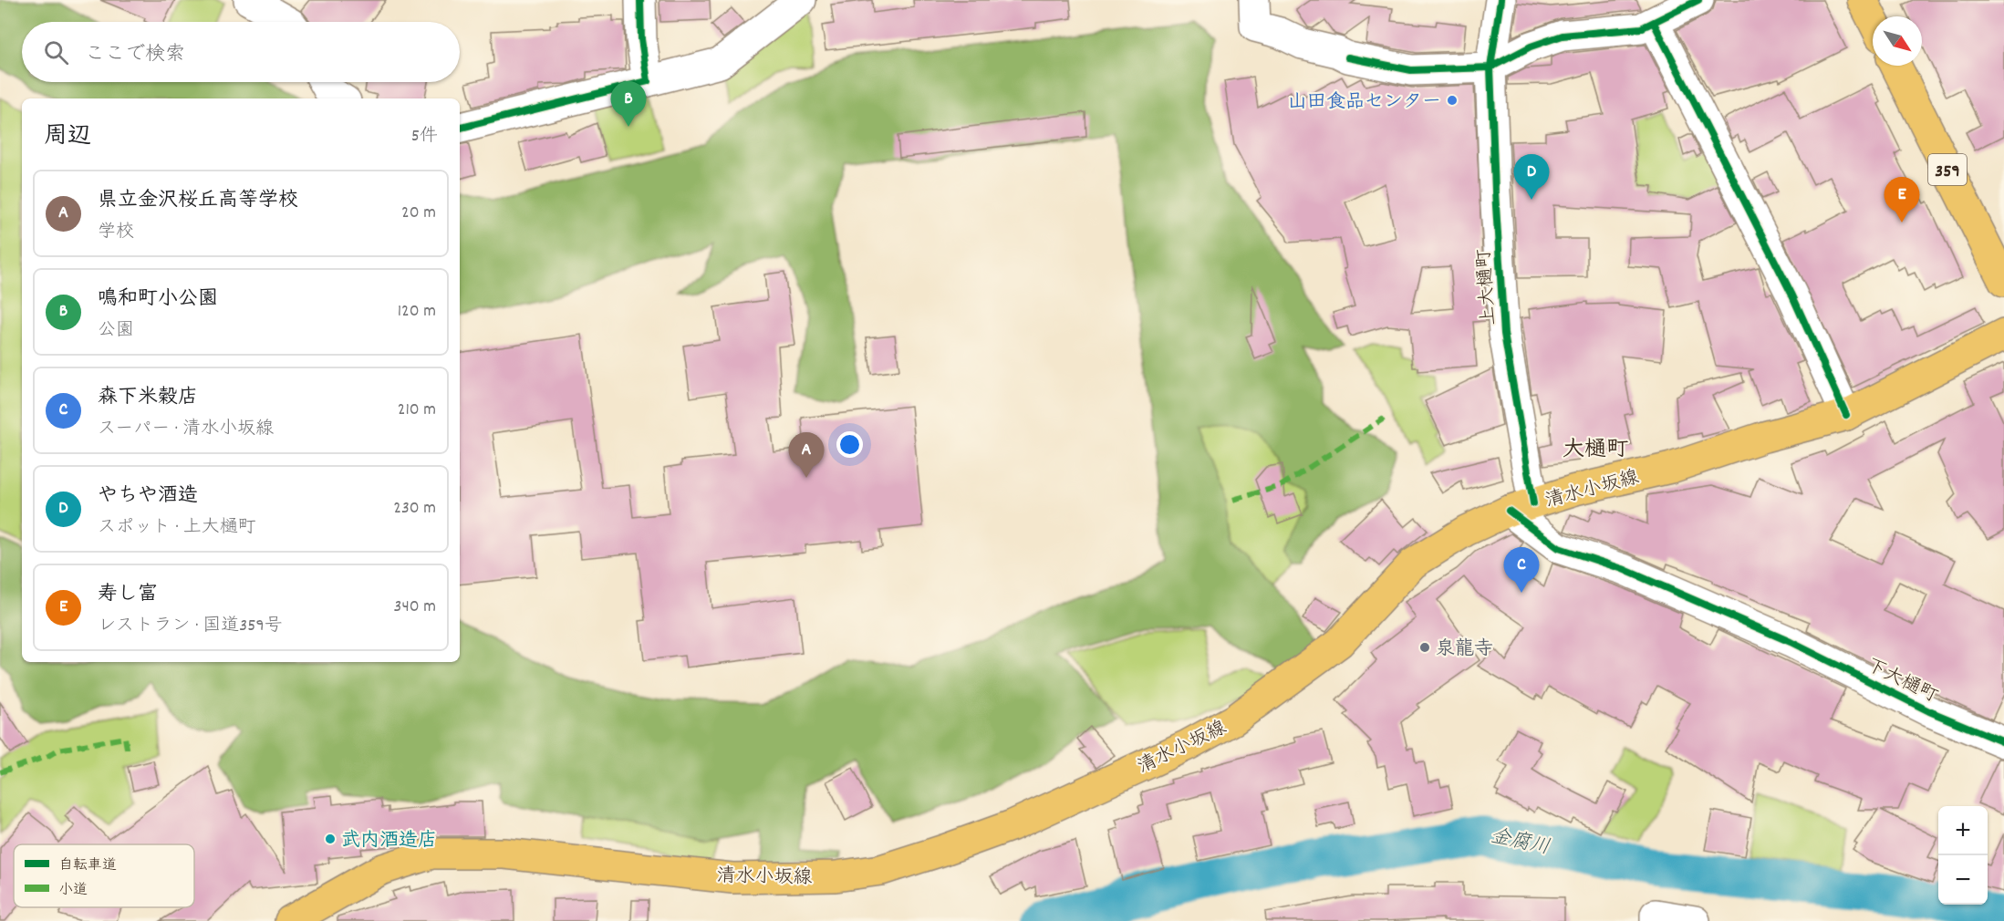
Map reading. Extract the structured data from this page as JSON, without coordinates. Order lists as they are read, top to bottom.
{
  "streets": {
    "main road": ["359", "清水小坂線"],
    "street": ["上大樋町", "下大樋町"]
  },
  "crossings": [
    ["上大樋町", "清水小坂線"],
    ["上大樋町", "下大樋町"],
    ["清水小坂線", "下大樋町"]
  ],
  "districts": ["大樋町"],
  "water": ["金腐川"],
  "places": ["山田食品センター", "泉龍寺", "武内酒造店"],
  "legend": ["自転車道", "小道"],
  "north": "bottom right",
  "page": {
    "search": "ここで検索",
    "pins": [
      "B",
      "D",
      "E",
      "A",
      "C"
    ],
    "heading": ["周辺", "5件"],
    "list": [
      {
        "mark": "A",
        "name": "県立金沢桜丘高等学校",
        "note": "学校",
        "value": "20 m"
      },
      {
        "mark": "B",
        "name": "鳴和町小公園",
        "note": "公園",
        "value": "120 m"
      },
      {
        "mark": "C",
        "name": "森下米穀店",
        "note": "スーパー · 清水小坂線",
        "value": "210 m"
      },
      {
        "mark": "D",
        "name": "やちや酒造",
        "note": "スポット · 上大樋町",
        "value": "230 m"
      },
      {
        "mark": "E",
        "name": "寿し富",
        "note": "レストラン · 国道359号",
        "value": "340 m"
      }
    ],
    "map_buttons": ["+", "−"]
  }
}
